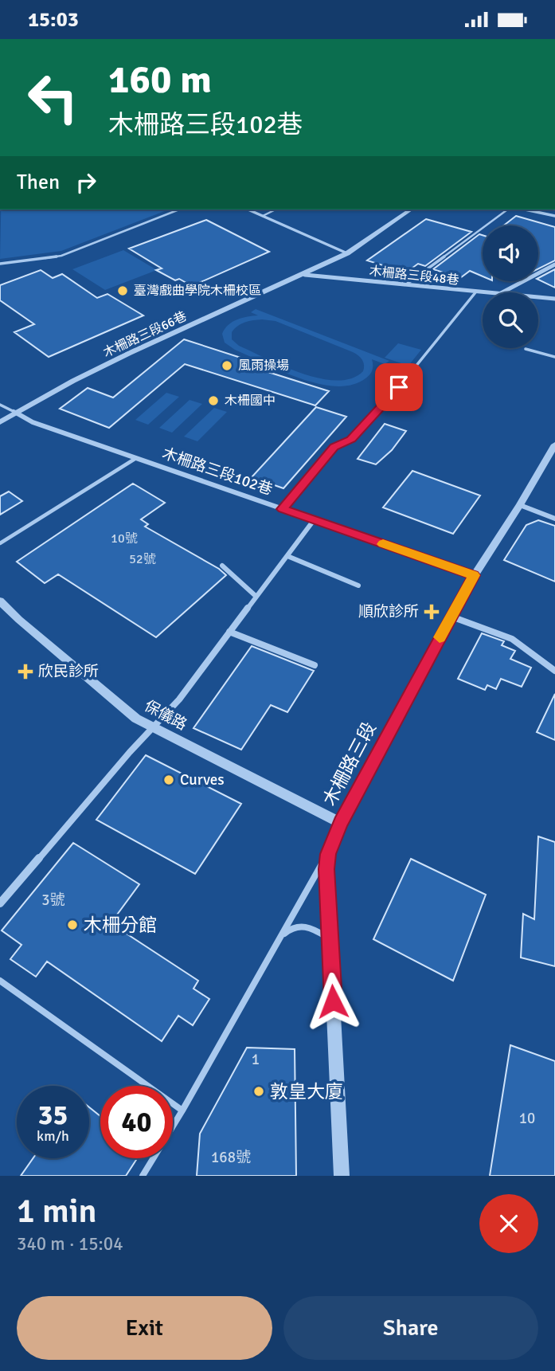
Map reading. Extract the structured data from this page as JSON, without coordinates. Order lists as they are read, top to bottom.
{
  "streets": {
    "street": [
      "木柵路三段48巷",
      "木柵路三段66巷",
      "木柵路三段102巷",
      "保儀路",
      "木柵路三段"
    ]
  },
  "crossings": [
    ["木柵路三段48巷", "木柵路三段66巷"],
    ["木柵路三段66巷", "木柵路三段102巷"],
    ["木柵路三段102巷", "木柵路三段"],
    ["保儀路", "木柵路三段"]
  ],
  "places": {
    "other": [
      "臺灣戲曲學院木柵校區",
      "風雨操場",
      "木柵國中",
      "Curves",
      "木柵分館",
      "敦皇大廈"
    ],
    "health": ["順欣診所", "欣民診所"]
  },
  "house_numbers": [
    "10號",
    "52號",
    "3號",
    "1",
    "10",
    "168號"
  ],
  "page": {
    "status": "15:03",
    "turn": ["160 m", "木柵路三段102巷"],
    "then": "Then",
    "speed": "35 km/h",
    "limit": "40",
    "heading": ["1 min", "340 m · 15:04"],
    "buttons": ["Exit", "Share"]
  }
}
